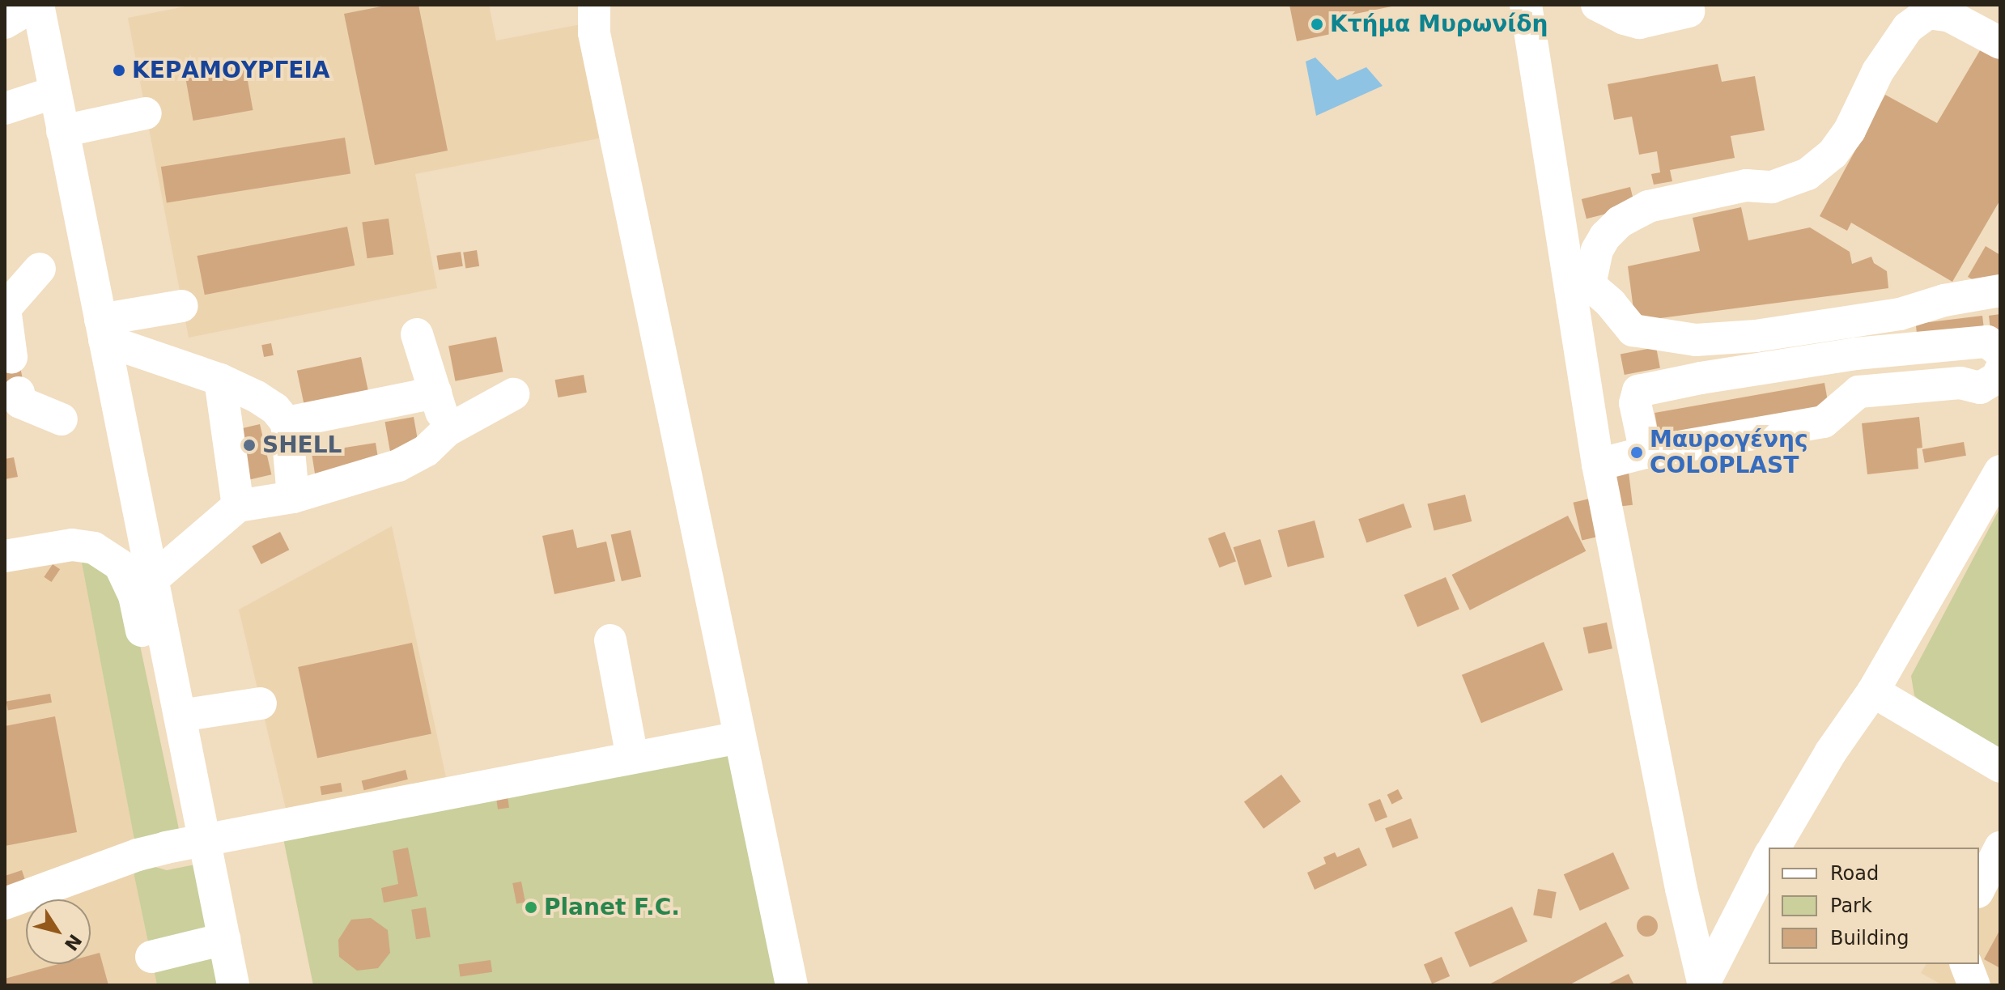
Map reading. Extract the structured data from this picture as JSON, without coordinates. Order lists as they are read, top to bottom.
{
  "places": [
    "Κτήμα Μυρωνίδη",
    "ΚΕΡΑΜΟΥΡΓΕΙΑ",
    "SHELL",
    "Μαυρογένης COLOPLAST",
    "Planet F.C."
  ],
  "legend": ["Road", "Park", "Building"],
  "north": "bottom right"
}
